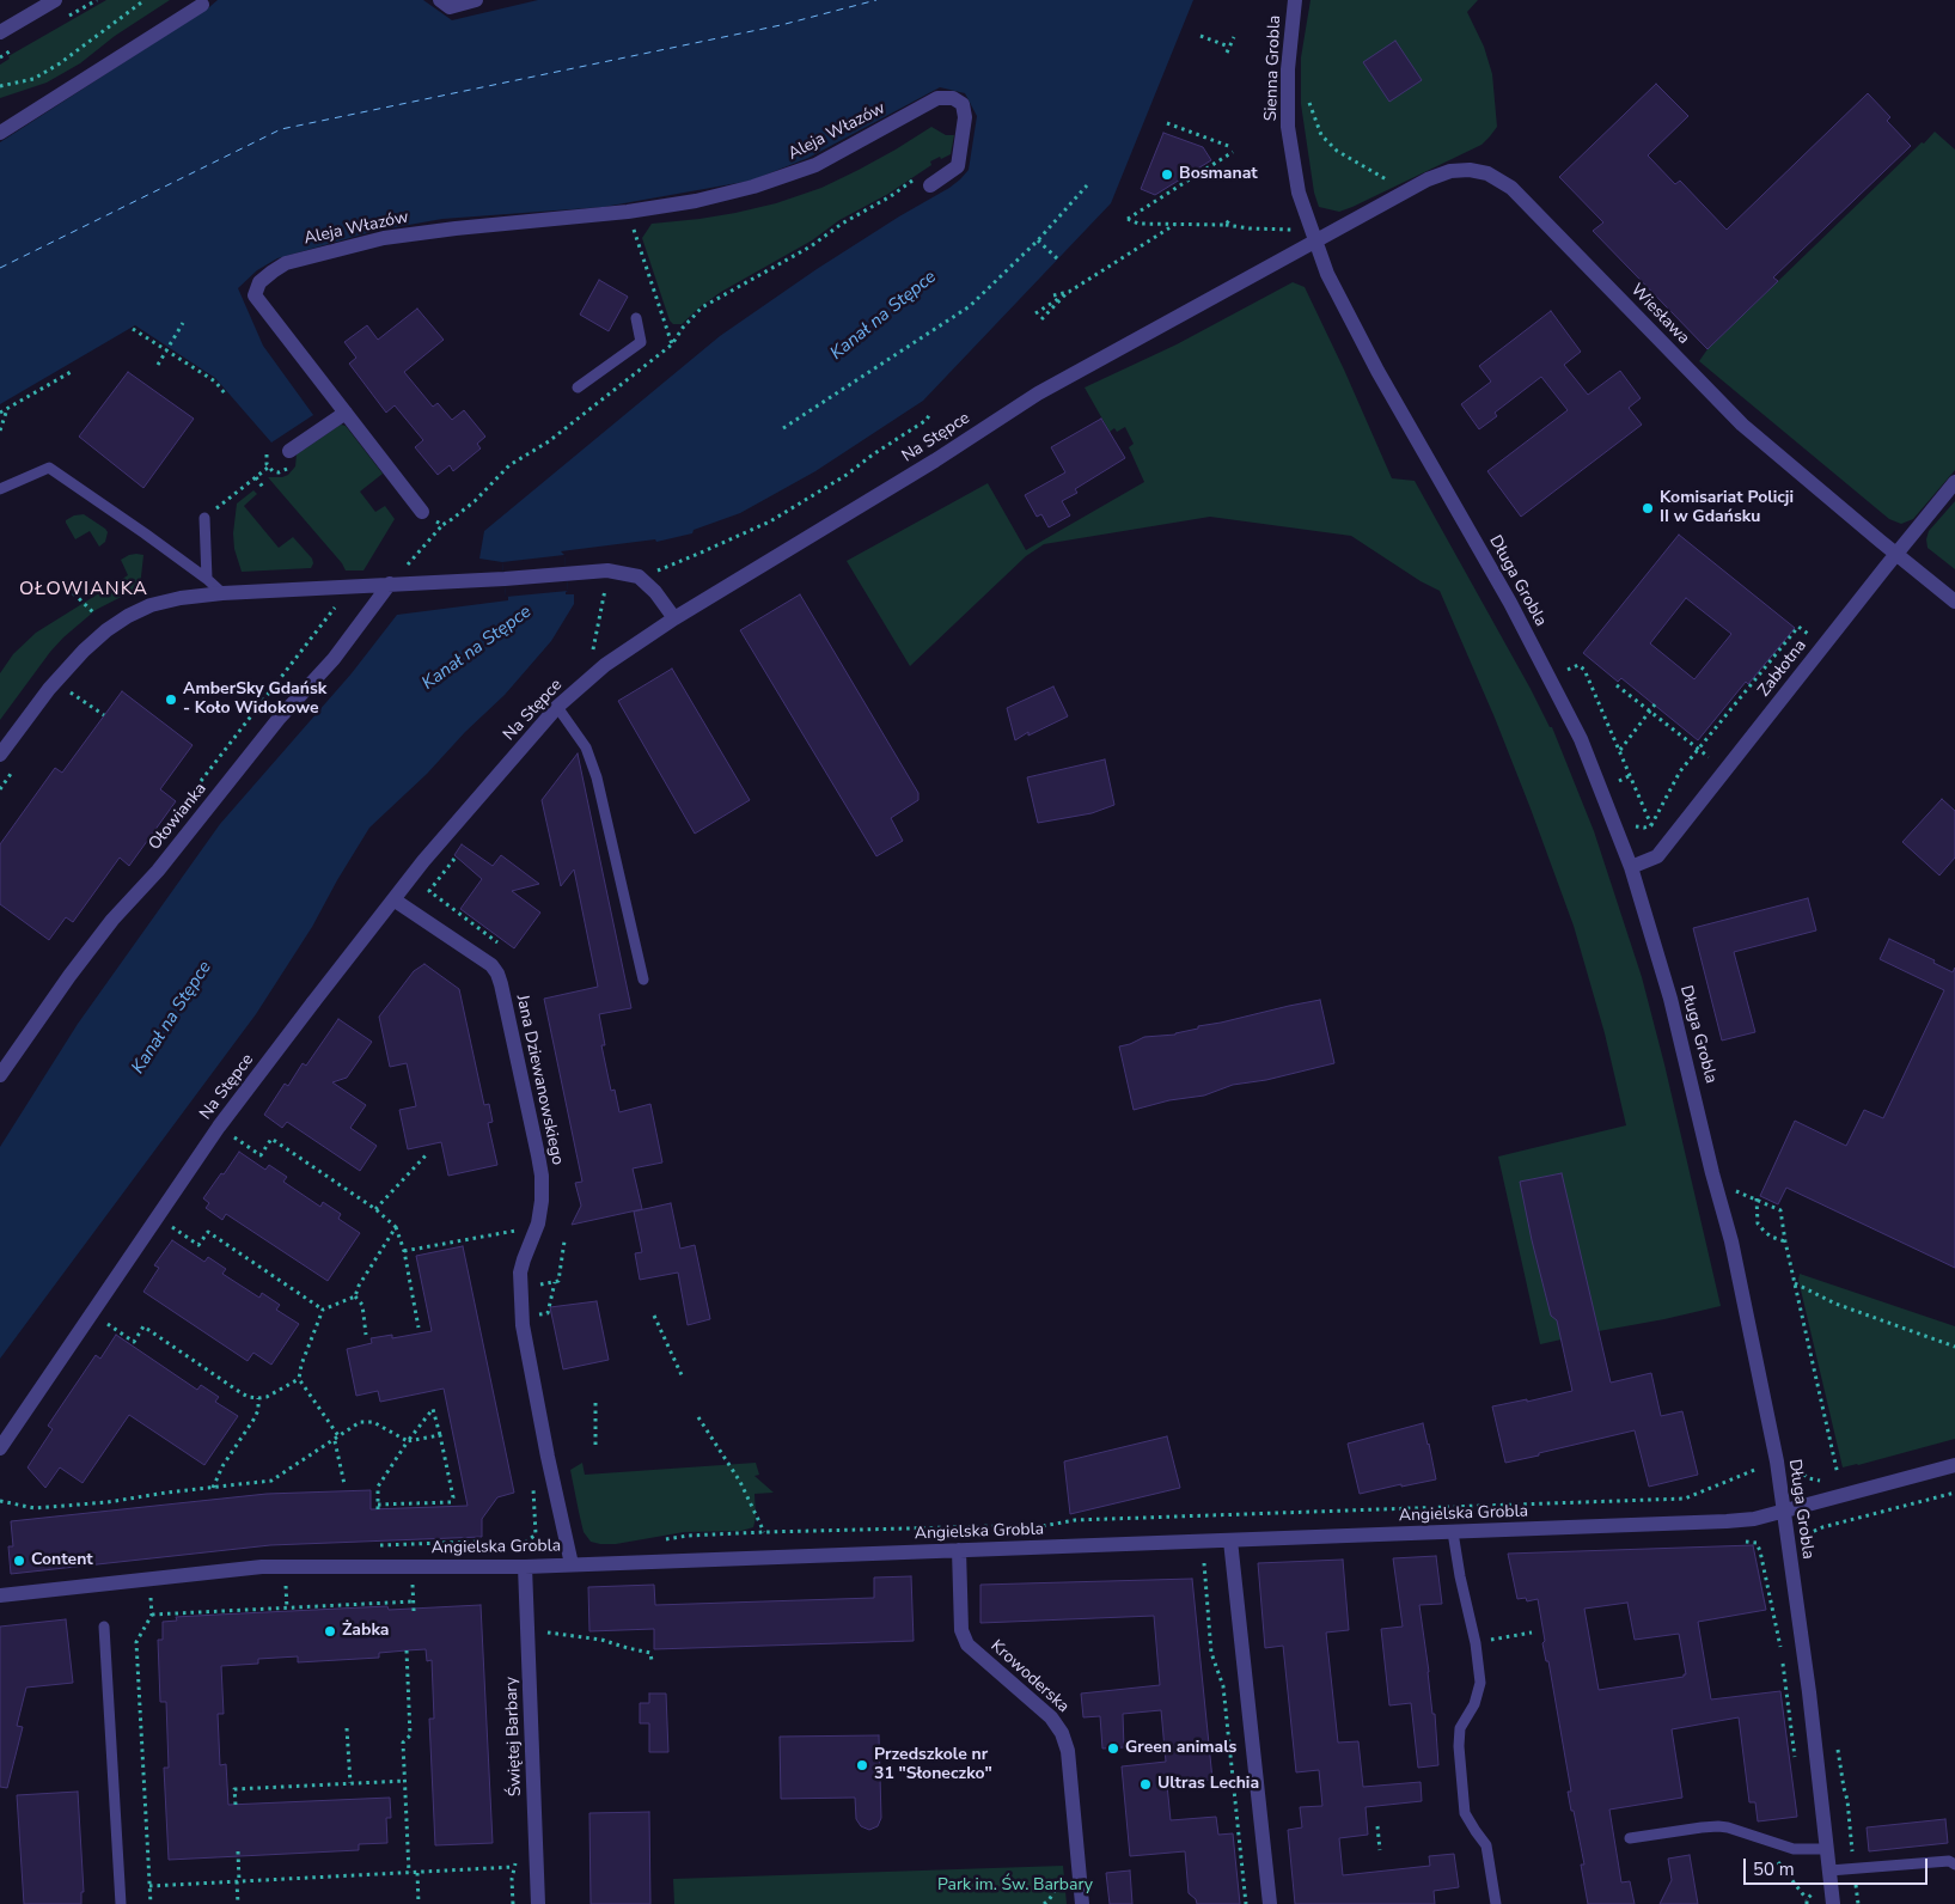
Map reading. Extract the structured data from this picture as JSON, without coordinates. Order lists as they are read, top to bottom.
{
  "streets": {
    "street": [
      "Sienna Grobla",
      "Aleja Włazów",
      "Wiesława",
      "Na Stępce",
      "Długa Grobla",
      "Zabłotna",
      "Ołowianka",
      "Jana Dziewanowskiego",
      "Angielska Grobla",
      "Krowoderska",
      "Świętej Barbary"
    ]
  },
  "crossings": [
    ["Sienna Grobla", "Wiesława"],
    ["Sienna Grobla", "Na Stępce"],
    ["Sienna Grobla", "Długa Grobla"],
    ["Wiesława", "Na Stępce"],
    ["Wiesława", "Długa Grobla"],
    ["Wiesława", "Zabłotna"],
    ["Na Stępce", "Długa Grobla"],
    ["Na Stępce", "Jana Dziewanowskiego"],
    ["Długa Grobla", "Zabłotna"],
    ["Długa Grobla", "Angielska Grobla"],
    ["Jana Dziewanowskiego", "Angielska Grobla"],
    ["Angielska Grobla", "Krowoderska"],
    ["Angielska Grobla", "Świętej Barbary"]
  ],
  "districts": ["OŁOWIANKA"],
  "water": ["Kanał na Stępce"],
  "parks": ["Park im. Św. Barbary"],
  "places": [
    "Bosmanat",
    "Komisariat Policji II w Gdańsku",
    "AmberSky Gdańsk - Koło Widokowe",
    "Content",
    "Żabka",
    "Green animals",
    "Przedszkole nr 31 \"Słoneczko\"",
    "Ultras Lechia"
  ],
  "scale_bar": "50 m"
}
